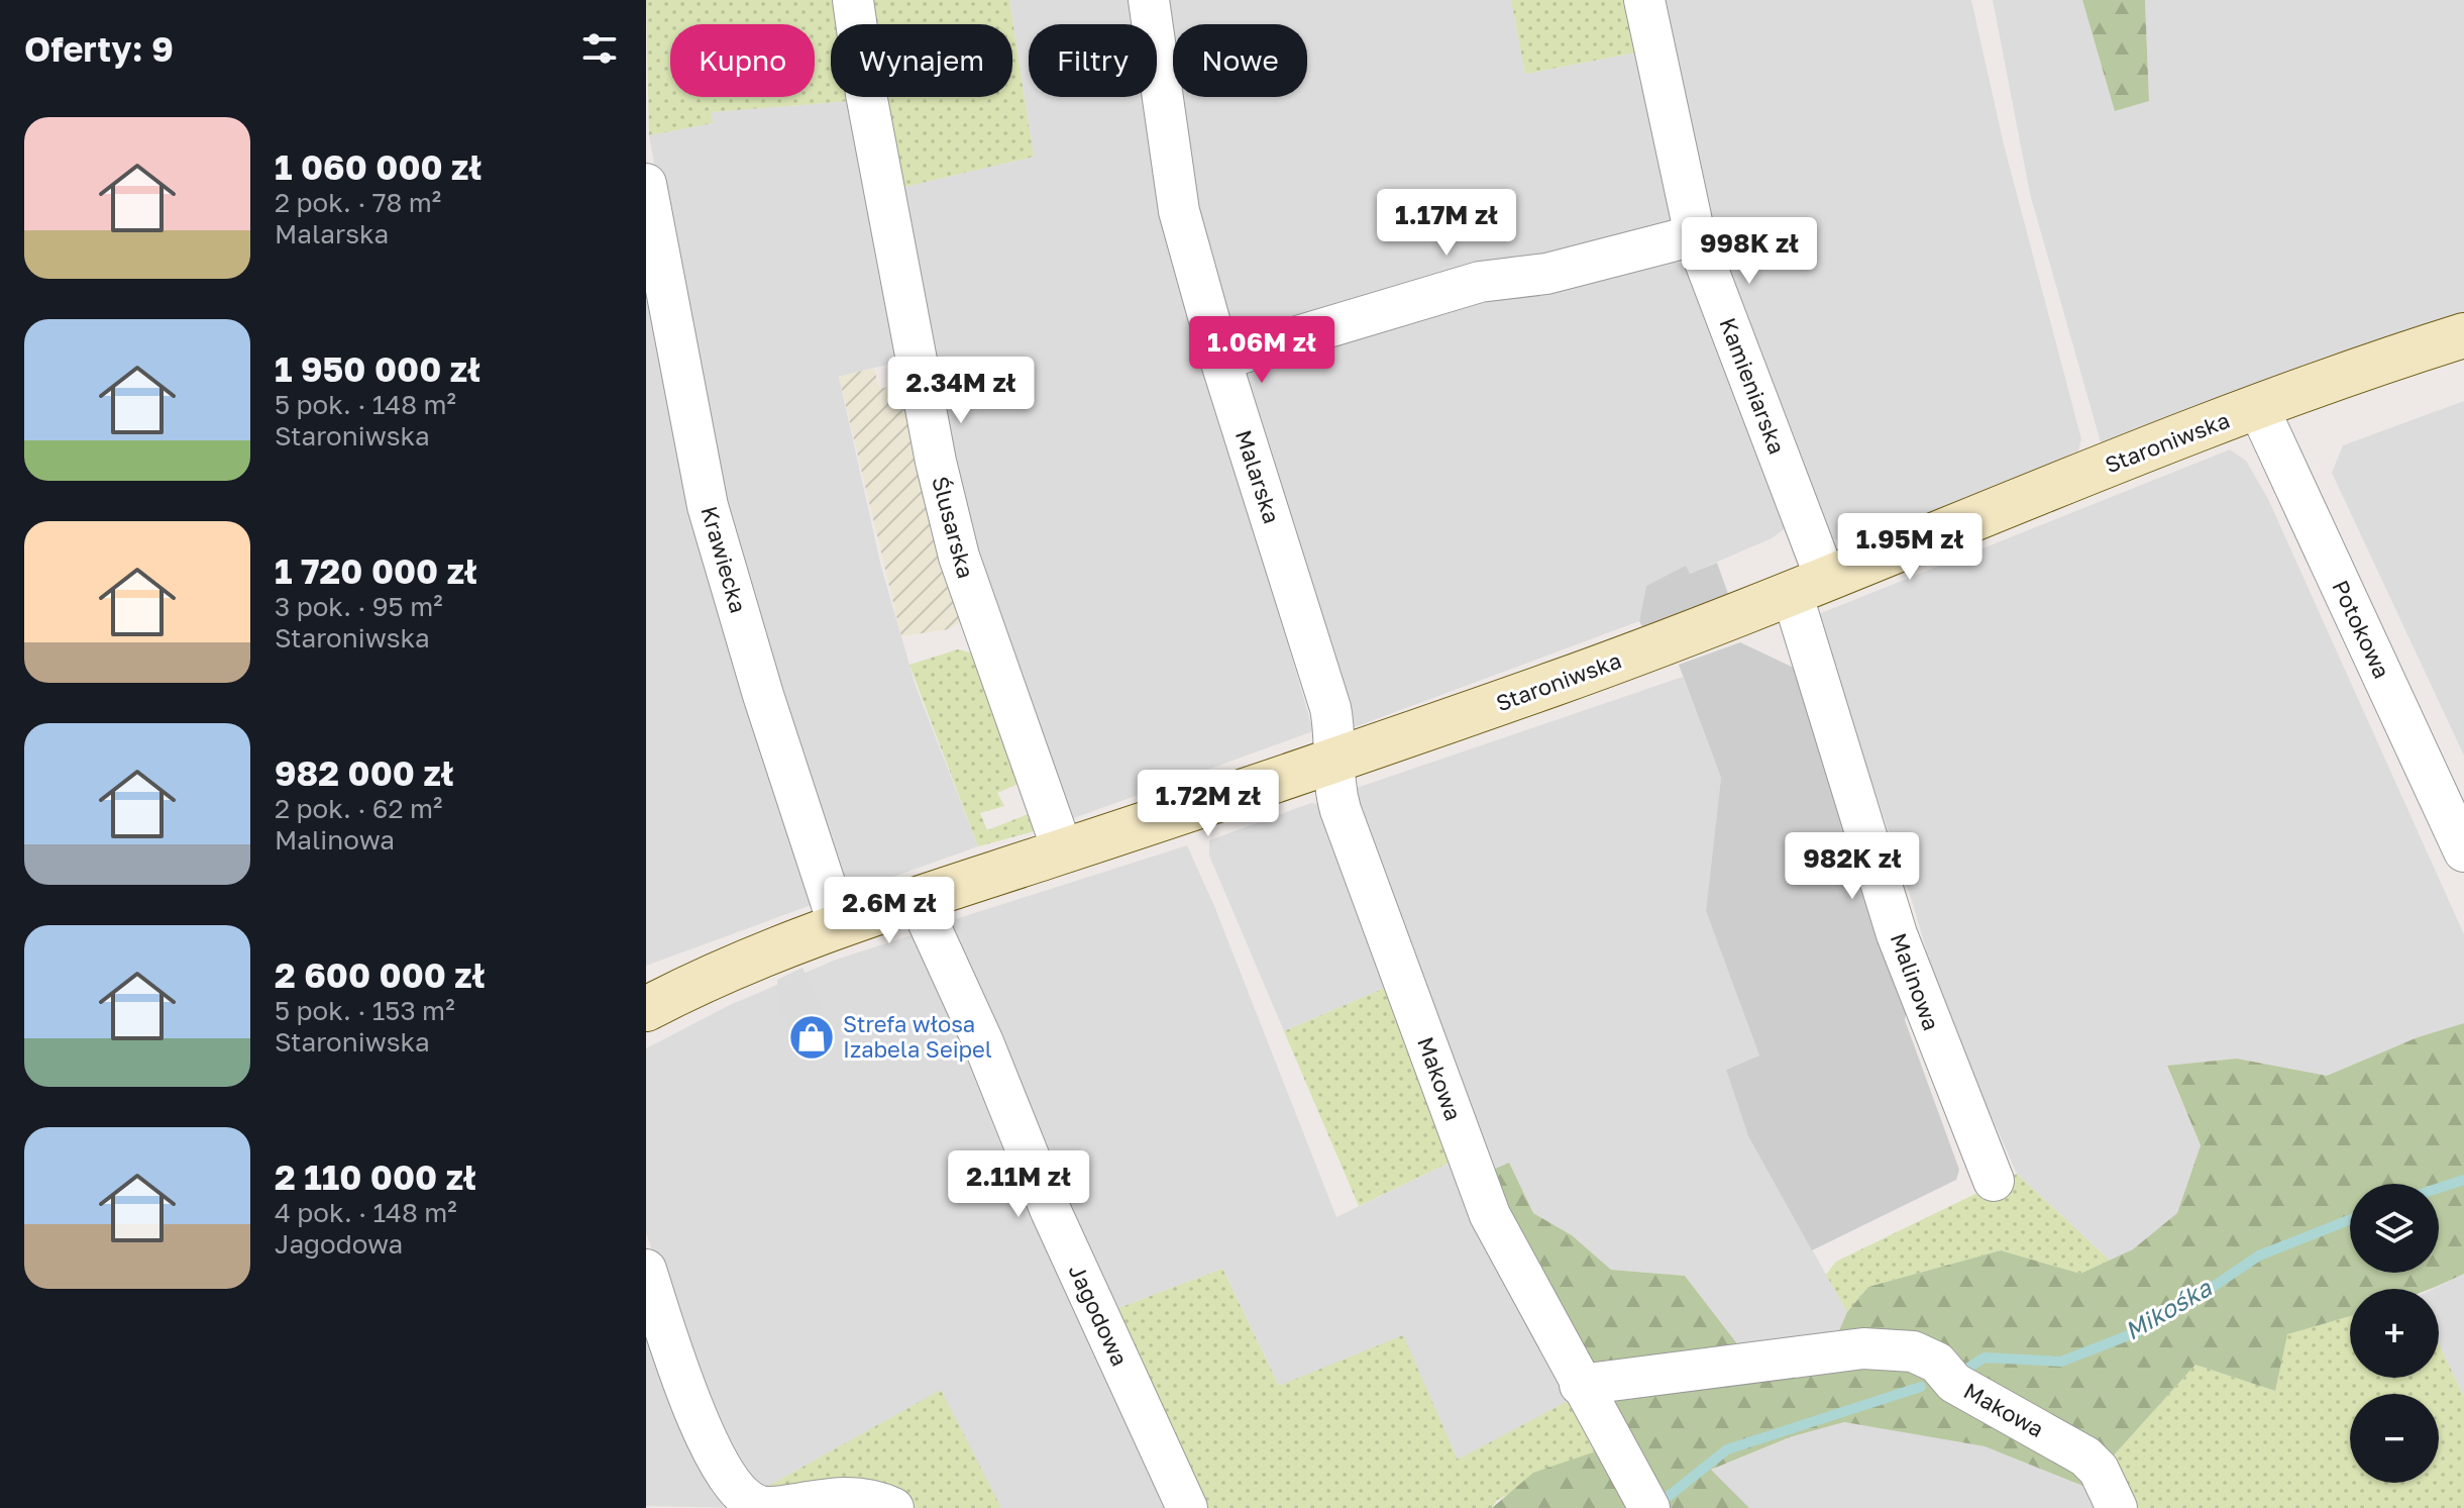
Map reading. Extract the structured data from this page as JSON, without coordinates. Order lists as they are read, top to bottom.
{
  "streets": {
    "street": [
      "Kamieniarska",
      "Staroniwska",
      "Malarska",
      "Ślusarska",
      "Krawiecka",
      "Potokowa",
      "Malinowa",
      "Makowa",
      "Jagodowa"
    ]
  },
  "crossings": [
    ["Kamieniarska", "Staroniwska"],
    ["Kamieniarska", "Malinowa"],
    ["Staroniwska", "Malarska"],
    ["Staroniwska", "Ślusarska"],
    ["Staroniwska", "Krawiecka"],
    ["Staroniwska", "Potokowa"],
    ["Staroniwska", "Malinowa"],
    ["Staroniwska", "Makowa"],
    ["Staroniwska", "Jagodowa"],
    ["Malarska", "Makowa"]
  ],
  "water": ["Mikośka"],
  "places": {
    "shop": ["Strefa włosa Izabela Seipel"]
  },
  "page": {
    "heading": "Oferty: 9",
    "chip": [
      "Kupno",
      "Wynajem",
      "Filtry",
      "Nowe"
    ],
    "list": [
      {
        "name": "1 060 000 zł",
        "note": "2 pok. · 78 m² · Malarska"
      },
      {
        "name": "1 950 000 zł",
        "note": "5 pok. · 148 m² · Staroniwska"
      },
      {
        "name": "1 720 000 zł",
        "note": "3 pok. · 95 m² · Staroniwska"
      },
      {
        "name": "982 000 zł",
        "note": "2 pok. · 62 m² · Malinowa"
      },
      {
        "name": "2 600 000 zł",
        "note": "5 pok. · 153 m² · Staroniwska"
      },
      {
        "name": "2 110 000 zł",
        "note": "4 pok. · 148 m² · Jagodowa"
      }
    ],
    "price": [
      "1.17M zł",
      "998K zł",
      "1.06M zł",
      "2.34M zł",
      "1.95M zł",
      "1.72M zł",
      "982K zł",
      "2.6M zł",
      "2.11M zł"
    ],
    "map_buttons": ["+", "−"]
  }
}
